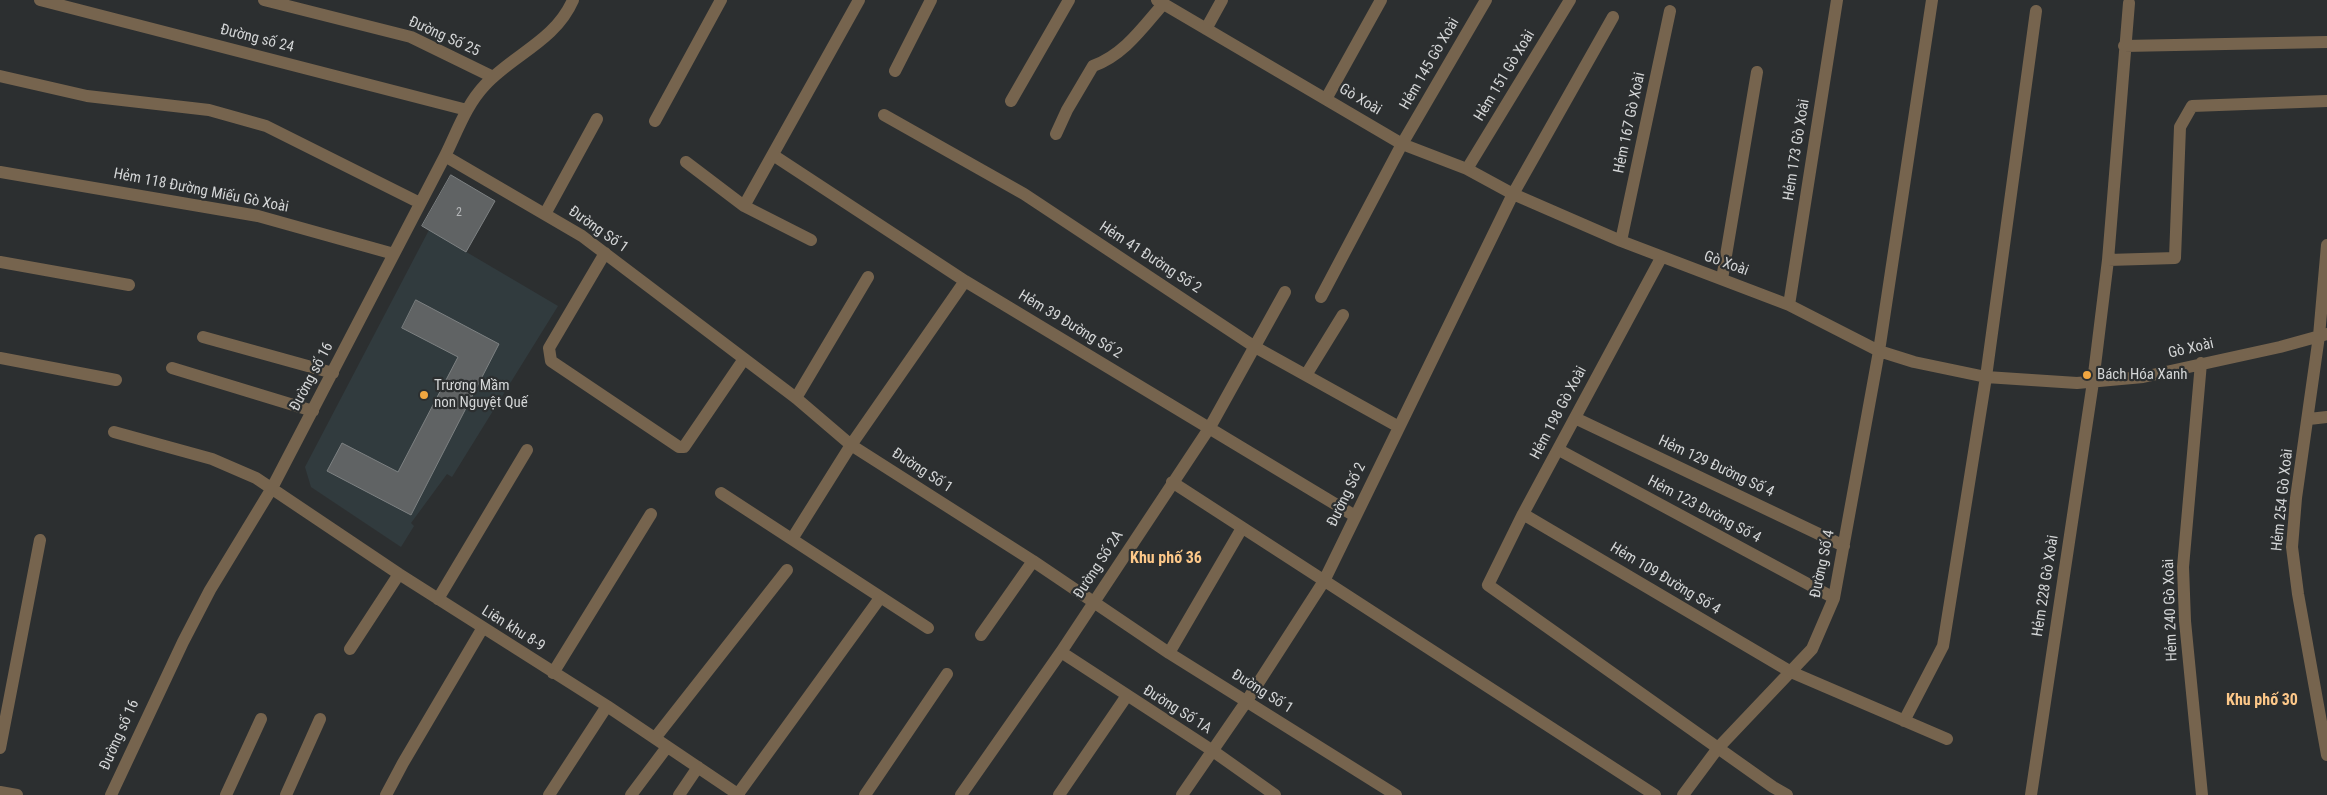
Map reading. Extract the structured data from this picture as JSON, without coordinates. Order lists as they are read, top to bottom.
{
  "streets": {
    "street": [
      "Đường Số 25",
      "Đường số 24",
      "Hẻm 145 Gò Xoài",
      "Hẻm 151 Gò Xoài",
      "Gò Xoài",
      "Hẻm 167 Gò Xoài",
      "Hẻm 173 Gò Xoài",
      "Hẻm 118 Đường Miếu Gò Xoài",
      "Đường Số 1",
      "Hẻm 41 Đường Số 2",
      "Hẻm 39 Đường Số 2",
      "Đường số 16",
      "Hẻm 198 Gò Xoài",
      "Hẻm 129 Đường Số 4",
      "Đường Số 2",
      "Hẻm 254 Gò Xoài",
      "Hẻm 123 Đường Số 4",
      "Đường Số 4",
      "Đường Số 2A",
      "Hẻm 109 Đường Số 4",
      "Hẻm 228 Gò Xoài",
      "Hẻm 240 Gò Xoài",
      "Liên khu 8-9",
      "Đường Số 1A"
    ]
  },
  "crossings": [
    ["Đường Số 25", "Đường số 16"],
    ["Đường số 24", "Đường số 16"],
    ["Hẻm 145 Gò Xoài", "Gò Xoài"],
    ["Hẻm 151 Gò Xoài", "Gò Xoài"],
    ["Gò Xoài", "Hẻm 167 Gò Xoài"],
    ["Gò Xoài", "Hẻm 173 Gò Xoài"],
    ["Gò Xoài", "Hẻm 198 Gò Xoài"],
    ["Gò Xoài", "Đường Số 2"],
    ["Gò Xoài", "Hẻm 254 Gò Xoài"],
    ["Gò Xoài", "Đường Số 4"],
    ["Gò Xoài", "Hẻm 228 Gò Xoài"],
    ["Gò Xoài", "Hẻm 240 Gò Xoài"],
    ["Hẻm 118 Đường Miếu Gò Xoài", "Đường số 16"],
    ["Đường Số 1", "Đường số 16"],
    ["Đường Số 1", "Đường Số 2"],
    ["Đường Số 1", "Đường Số 2A"],
    ["Hẻm 41 Đường Số 2", "Đường Số 2"],
    ["Hẻm 41 Đường Số 2", "Đường Số 2A"],
    ["Hẻm 39 Đường Số 2", "Đường Số 2"],
    ["Hẻm 39 Đường Số 2", "Đường Số 2A"],
    ["Đường số 16", "Liên khu 8-9"],
    ["Hẻm 198 Gò Xoài", "Hẻm 129 Đường Số 4"],
    ["Hẻm 198 Gò Xoài", "Hẻm 123 Đường Số 4"],
    ["Hẻm 198 Gò Xoài", "Đường Số 4"],
    ["Hẻm 198 Gò Xoài", "Hẻm 109 Đường Số 4"],
    ["Hẻm 129 Đường Số 4", "Đường Số 4"],
    ["Đường Số 2", "Đường Số 1A"],
    ["Hẻm 123 Đường Số 4", "Đường Số 4"],
    ["Đường Số 4", "Hẻm 109 Đường Số 4"],
    ["Đường Số 2A", "Đường Số 1A"]
  ],
  "districts": ["Khu phố 36", "Khu phố 30"],
  "places": ["Bách Hóa Xanh", "Trương Mầm non Nguyệt Quế"],
  "house_numbers": ["2"]
}
